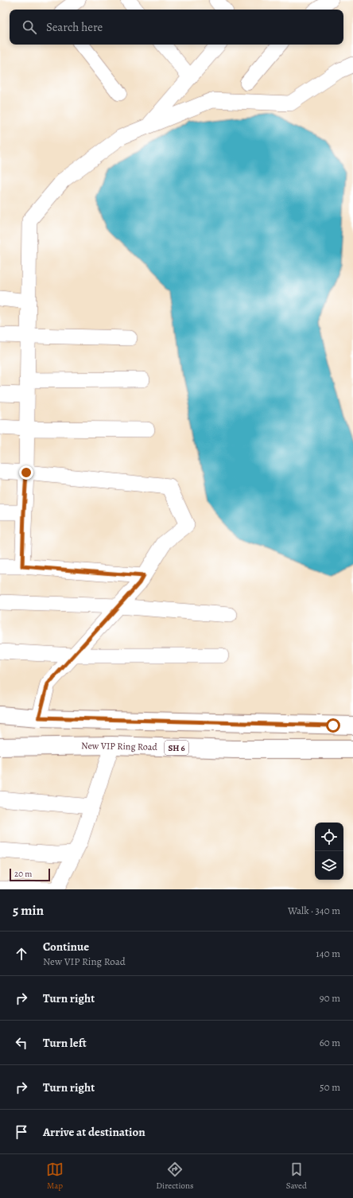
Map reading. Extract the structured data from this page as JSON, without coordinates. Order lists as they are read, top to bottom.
{
  "streets": {
    "main road": ["New VIP Ring Road", "SH 6"]
  },
  "scale_bar": "20 m",
  "page": {
    "search": "Search here",
    "scale": "20 m",
    "heading": ["5 min", "Walk · 340 m"],
    "list": [
      ["Continue", "New VIP Ring Road", "140 m"],
      ["Turn right", "90 m"],
      ["Turn left", "60 m"],
      ["Turn right", "50 m"],
      "Arrive at destination"
    ],
    "nav": ["Map", "Directions", "Saved"]
  }
}
